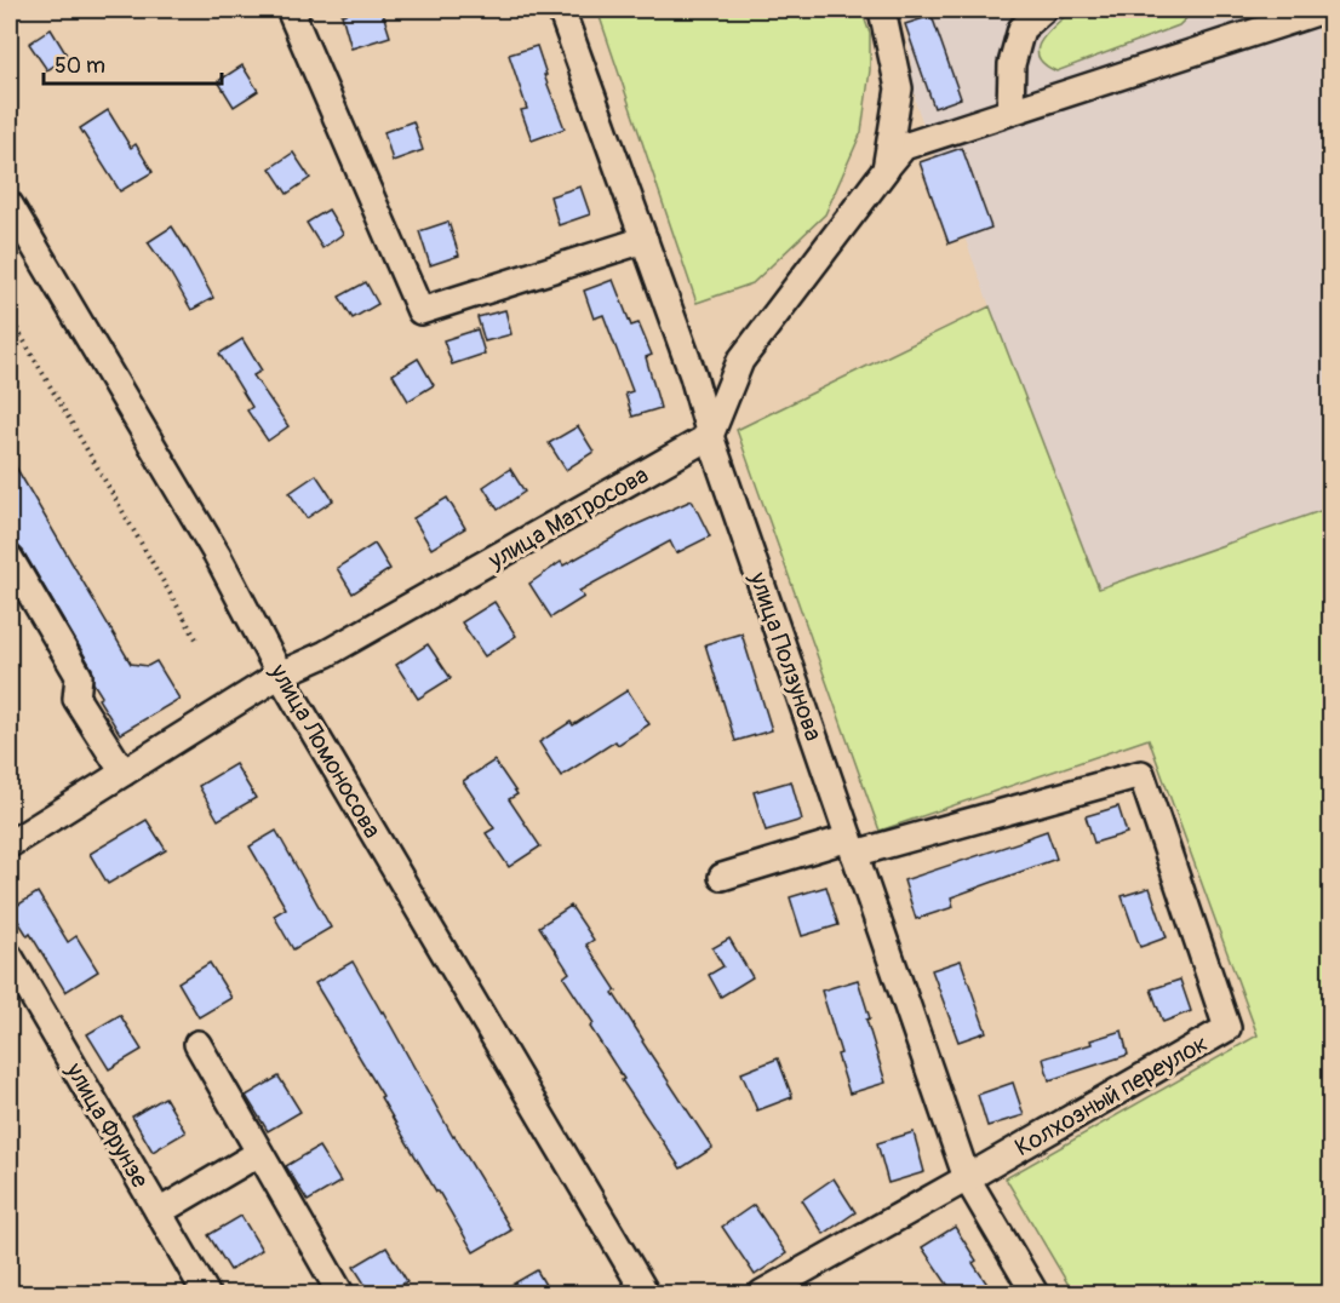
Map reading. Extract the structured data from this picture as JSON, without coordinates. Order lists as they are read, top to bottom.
{
  "streets": {
    "street": [
      "улица Матросова",
      "улица Ползунова",
      "улица Ломоносова",
      "Колхозный переулок",
      "улица Фрунзе"
    ]
  },
  "crossings": [
    ["улица Матросова", "улица Ползунова"],
    ["улица Матросова", "улица Ломоносова"],
    ["улица Ползунова", "Колхозный переулок"]
  ],
  "scale_bar": "50 m"
}
